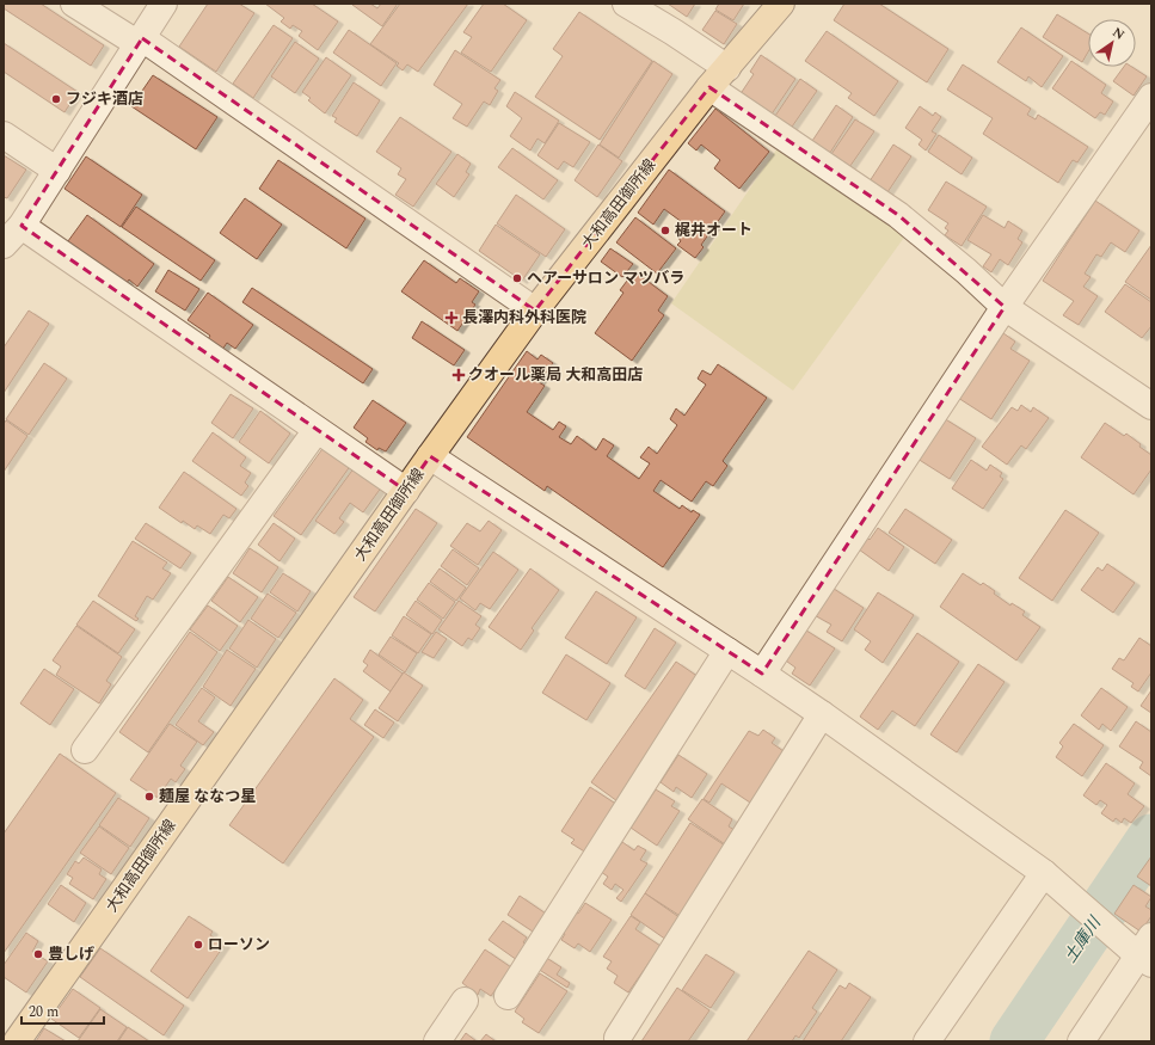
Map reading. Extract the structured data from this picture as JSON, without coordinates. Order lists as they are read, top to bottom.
{
  "streets": {
    "main road": ["大和高田御所線"]
  },
  "water": ["土庫川"],
  "places": {
    "other": [
      "フジキ酒店",
      "梶井オート",
      "ヘアーサロン マツバラ",
      "麺屋 ななつ星",
      "ローソン",
      "豊しげ"
    ],
    "health": ["長澤内科外科医院", "クオール薬局 大和高田店"]
  },
  "scale_bar": "20 m",
  "north": "top right"
}
